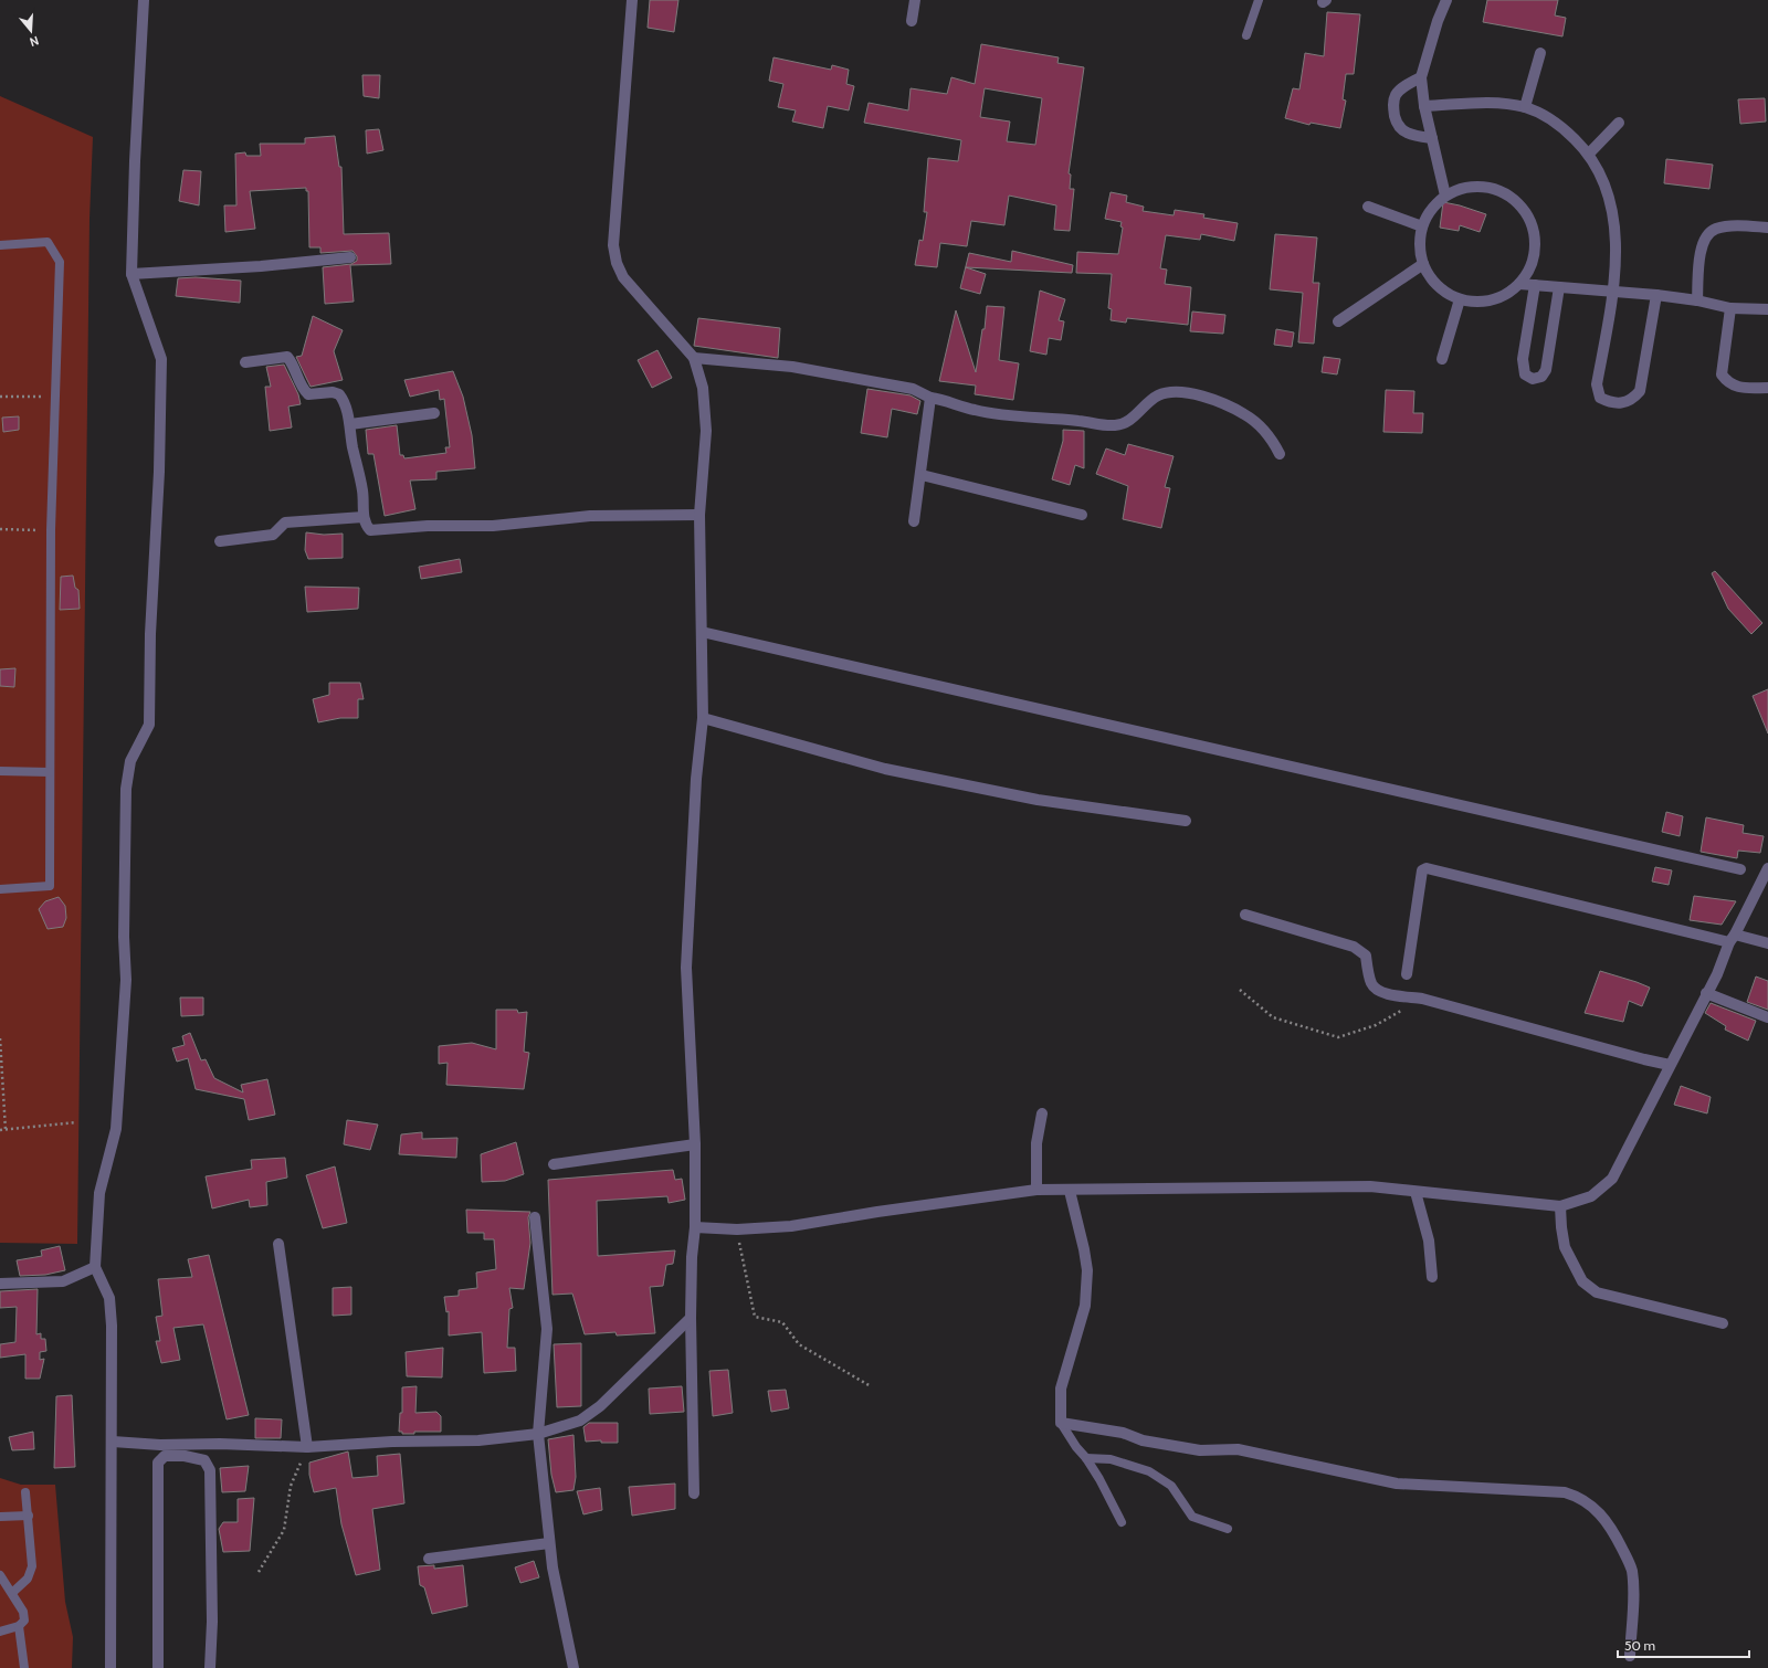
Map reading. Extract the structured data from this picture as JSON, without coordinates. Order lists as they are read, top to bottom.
{
  "scale_bar": "50 m",
  "north": "bottom"
}
